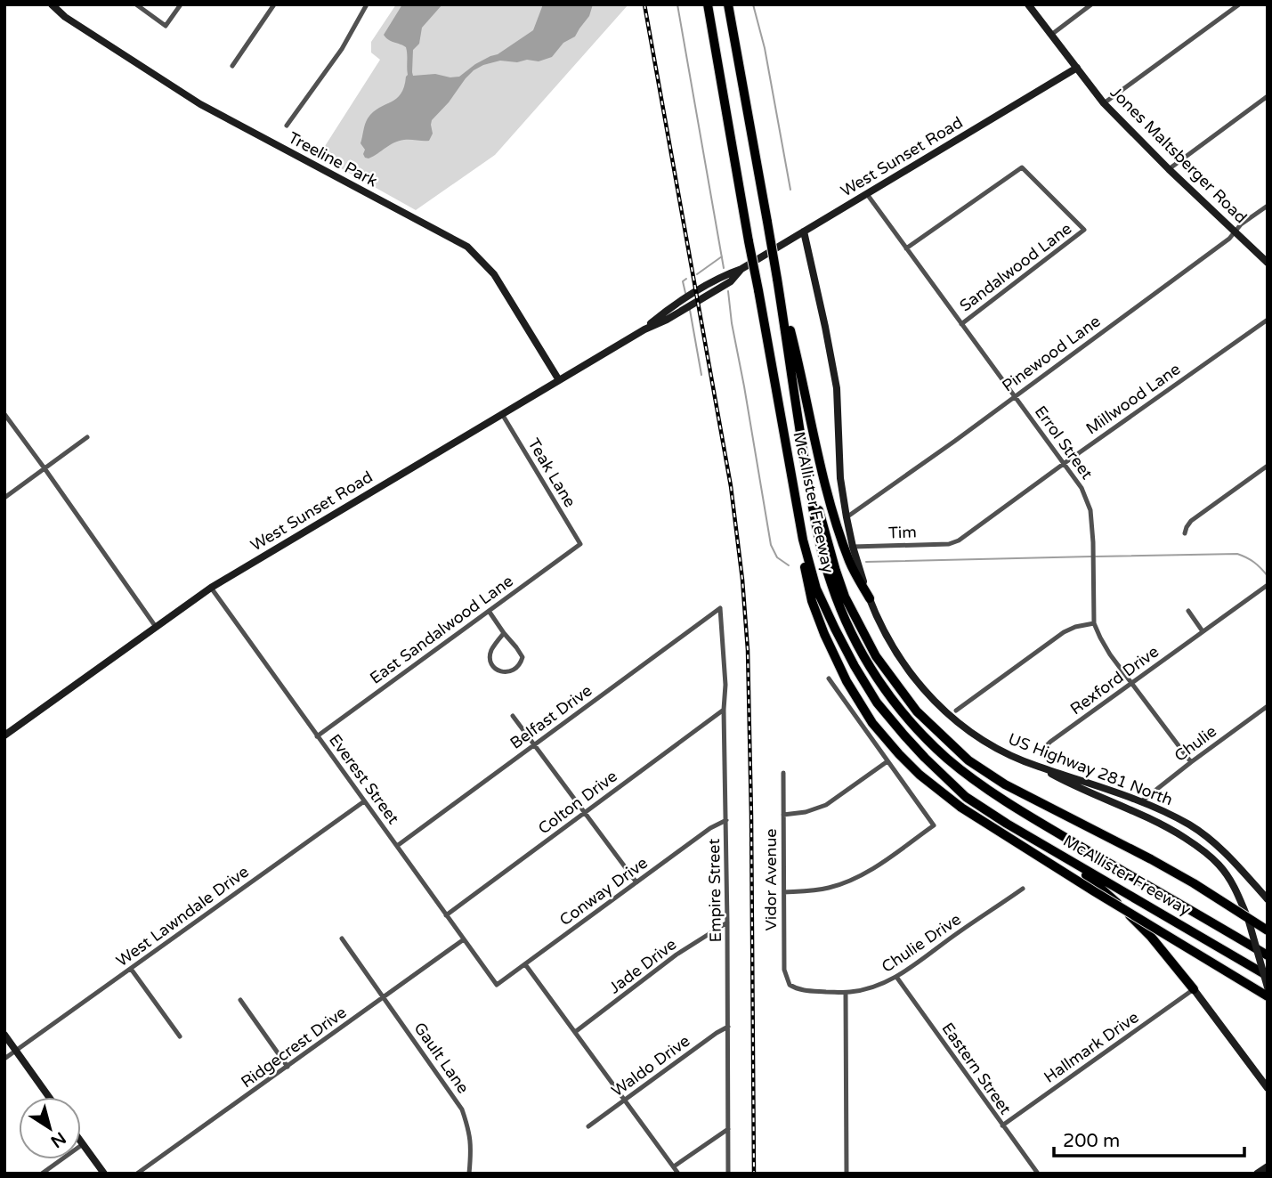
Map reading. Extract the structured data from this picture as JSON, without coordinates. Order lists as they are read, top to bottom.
{
  "streets": {
    "highway": ["McAllister Freeway"],
    "main road": [
      "Jones Maltsberger Road",
      "West Sunset Road",
      "Treeline Park",
      "US Highway 281 North"
    ],
    "street": [
      "Sandalwood Lane",
      "Pinewood Lane",
      "Millwood Lane",
      "Errol Street",
      "Teak Lane",
      "Tim",
      "East Sandalwood Lane",
      "Rexford Drive",
      "Belfast Drive",
      "Chulie",
      "Everest Street",
      "Colton Drive",
      "Vidor Avenue",
      "Empire Street",
      "Conway Drive",
      "West Lawndale Drive",
      "Chulie Drive",
      "Jade Drive",
      "Ridgecrest Drive",
      "Hallmark Drive",
      "Gault Lane",
      "Waldo Drive",
      "Eastern Street"
    ]
  },
  "crossings": [
    ["Jones Maltsberger Road", "West Sunset Road"],
    ["Jones Maltsberger Road", "Pinewood Lane"],
    ["West Sunset Road", "Treeline Park"],
    ["West Sunset Road", "Errol Street"],
    ["West Sunset Road", "Teak Lane"],
    ["West Sunset Road", "US Highway 281 North"],
    ["West Sunset Road", "Everest Street"],
    ["Sandalwood Lane", "Errol Street"],
    ["Pinewood Lane", "Errol Street"],
    ["Pinewood Lane", "US Highway 281 North"],
    ["Millwood Lane", "Errol Street"],
    ["Millwood Lane", "Tim"],
    ["Errol Street", "Rexford Drive"],
    ["Errol Street", "Chulie"],
    ["Teak Lane", "East Sandalwood Lane"],
    ["Tim", "US Highway 281 North"],
    ["East Sandalwood Lane", "Everest Street"],
    ["Belfast Drive", "Everest Street"],
    ["Belfast Drive", "Empire Street"],
    ["Chulie", "US Highway 281 North"],
    ["Everest Street", "Colton Drive"],
    ["Everest Street", "Conway Drive"],
    ["Everest Street", "West Lawndale Drive"],
    ["Everest Street", "Ridgecrest Drive"],
    ["Colton Drive", "Empire Street"],
    ["Vidor Avenue", "Chulie Drive"],
    ["Empire Street", "Conway Drive"],
    ["Empire Street", "Jade Drive"],
    ["Empire Street", "Waldo Drive"],
    ["Chulie Drive", "Eastern Street"],
    ["Ridgecrest Drive", "Gault Lane"],
    ["Hallmark Drive", "Eastern Street"]
  ],
  "scale_bar": "200 m",
  "north": "bottom right"
}
